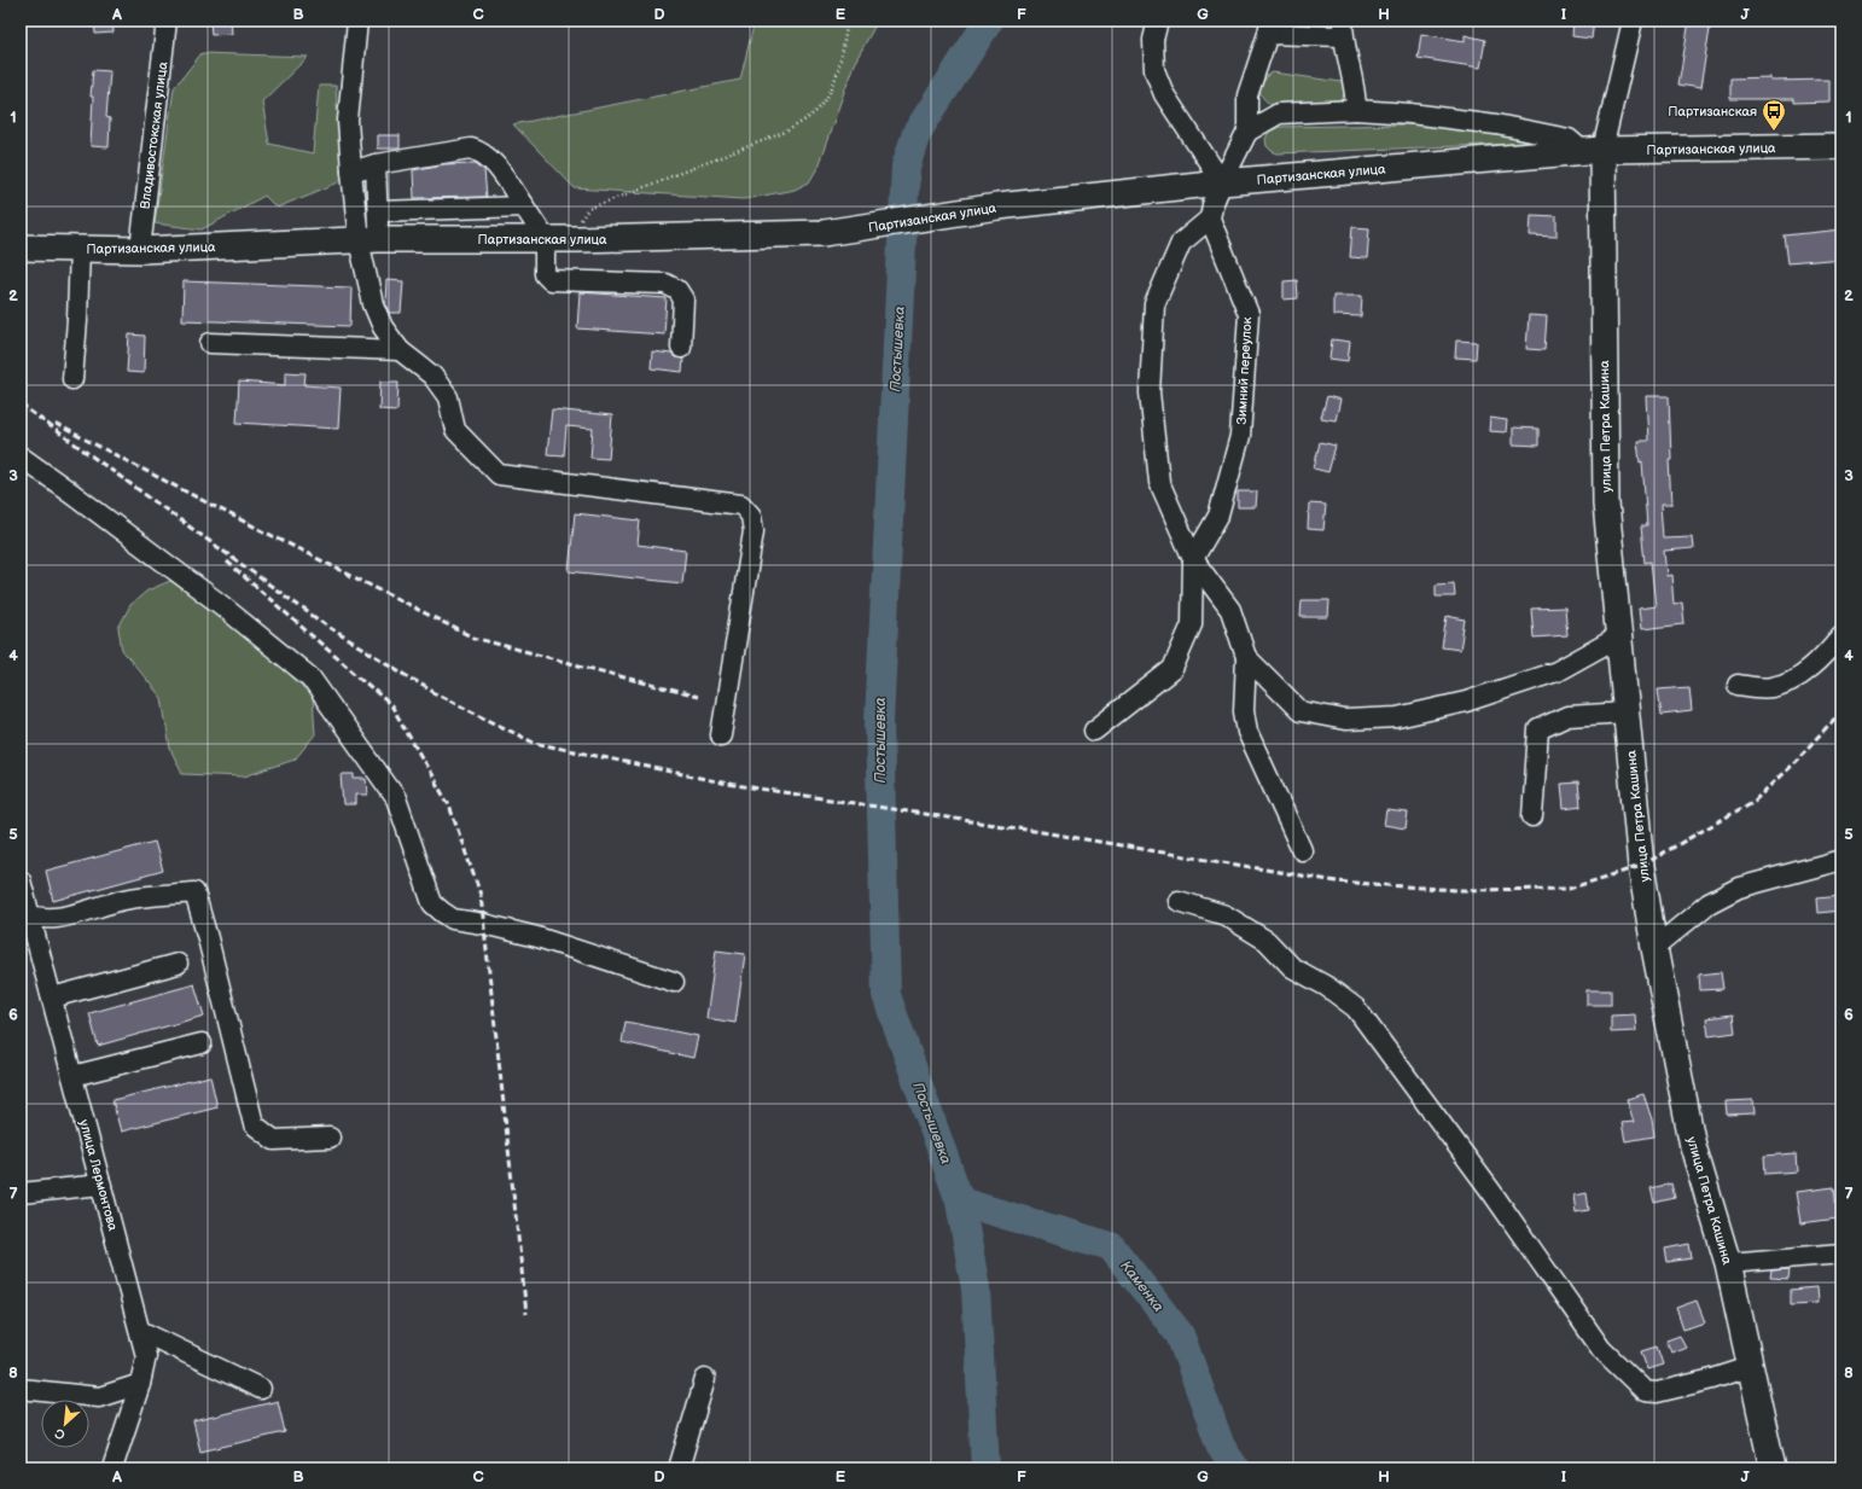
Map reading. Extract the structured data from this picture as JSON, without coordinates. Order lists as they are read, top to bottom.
{
  "streets": {
    "main road": ["Партизанская улица", "улица Петра Кашина"],
    "street": ["Владивостокская улица", "Зимний переулок", "улица Лермонтова"]
  },
  "crossings": [
    ["Владивостокская улица", "Партизанская улица"],
    ["Партизанская улица", "улица Петра Кашина"]
  ],
  "water": ["Постышевка", "Каменка"],
  "places": {
    "bus stop": ["Партизанская"]
  },
  "north": "bottom left",
  "grid": {
    "columns": [
      "A",
      "B",
      "C",
      "D",
      "E",
      "F",
      "G",
      "H",
      "I",
      "J"
    ],
    "rows": [
      "1",
      "2",
      "3",
      "4",
      "5",
      "6",
      "7",
      "8"
    ]
  }
}
